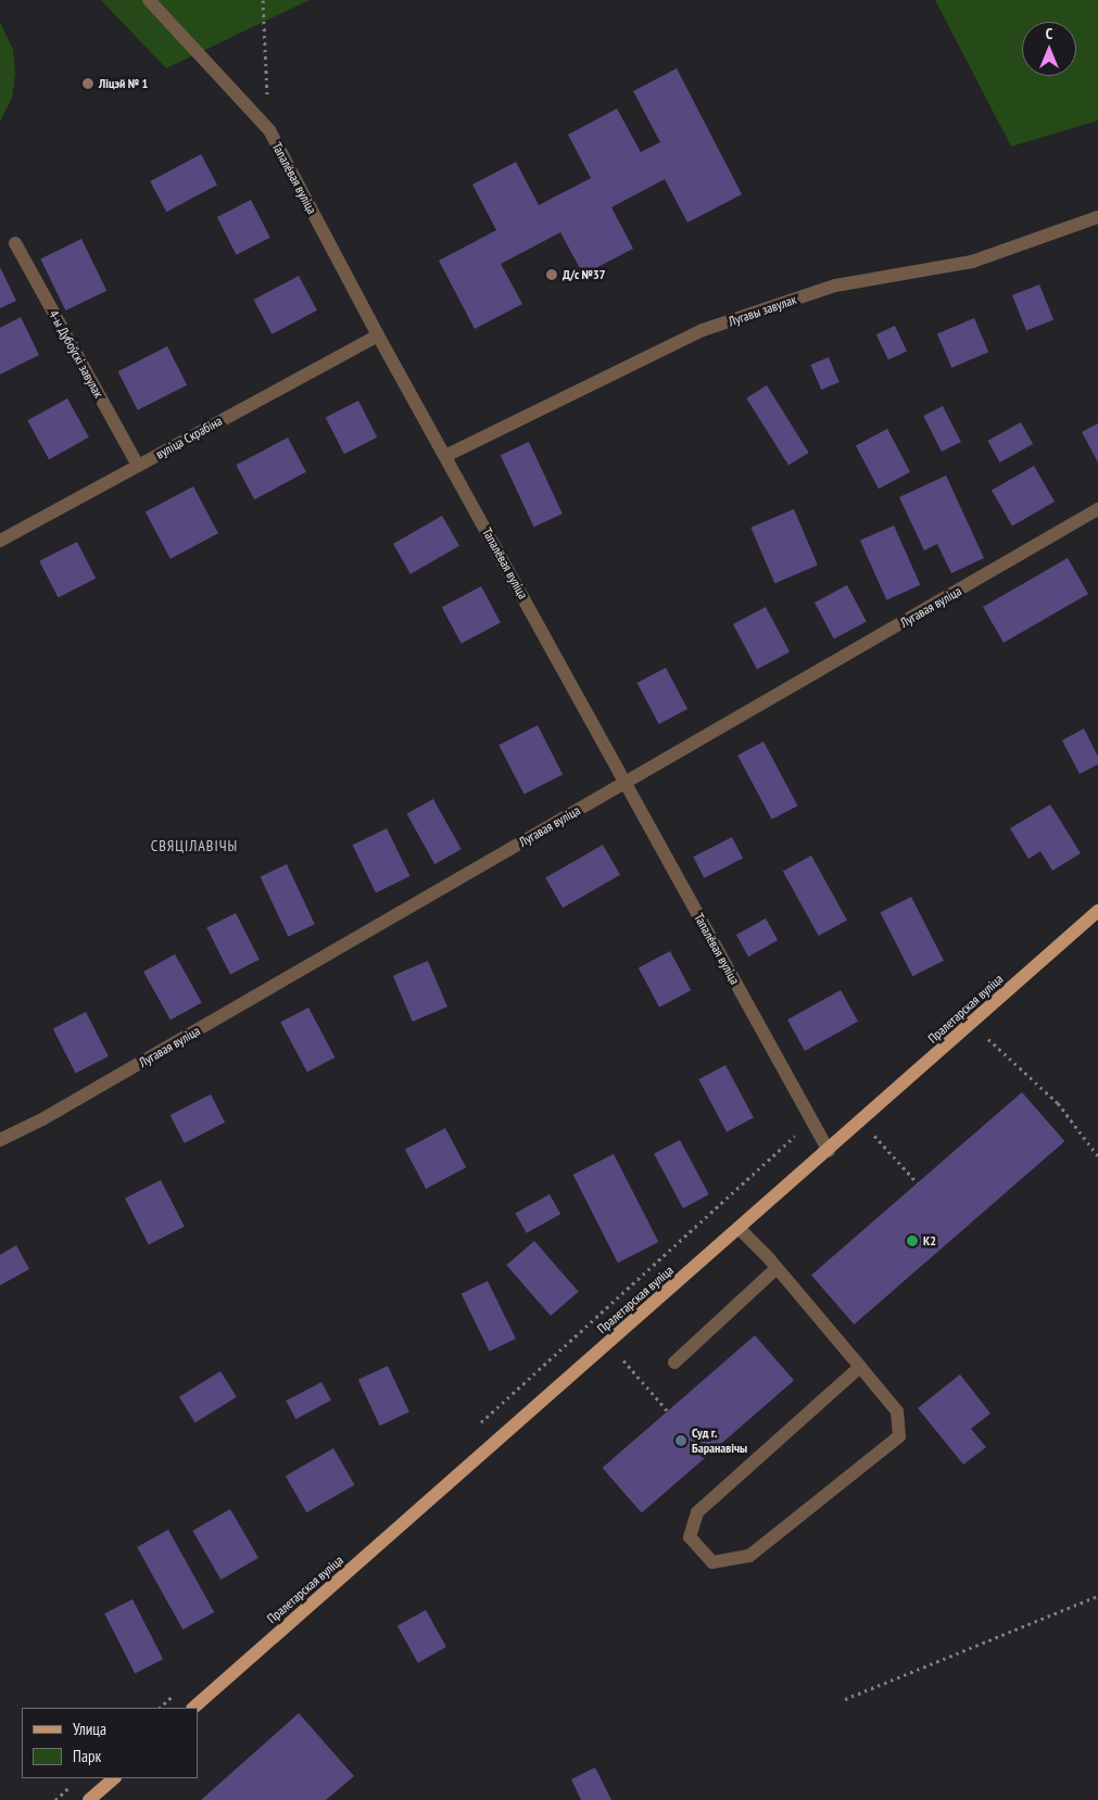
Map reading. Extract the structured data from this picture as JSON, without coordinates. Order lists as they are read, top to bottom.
{
  "streets": {
    "main road": ["Пралетарская вуліца"],
    "street": [
      "Тапалёвая вуліца",
      "Лугавы завулак",
      "4-ы Дубоўскі завулак",
      "вуліца Скрабіна",
      "Лугавая вуліца"
    ]
  },
  "crossings": [
    ["Тапалёвая вуліца", "Лугавы завулак"],
    ["Тапалёвая вуліца", "вуліца Скрабіна"],
    ["Тапалёвая вуліца", "Лугавая вуліца"],
    ["Тапалёвая вуліца", "Пралетарская вуліца"],
    ["4-ы Дубоўскі завулак", "вуліца Скрабіна"]
  ],
  "districts": ["СВЯЦІЛАВІЧЫ"],
  "places": [
    "Ліцэй № 1",
    "Д/с №37",
    "К2",
    "Суд г. Баранавічы"
  ],
  "legend": ["Улица", "Парк"],
  "north": "top"
}
